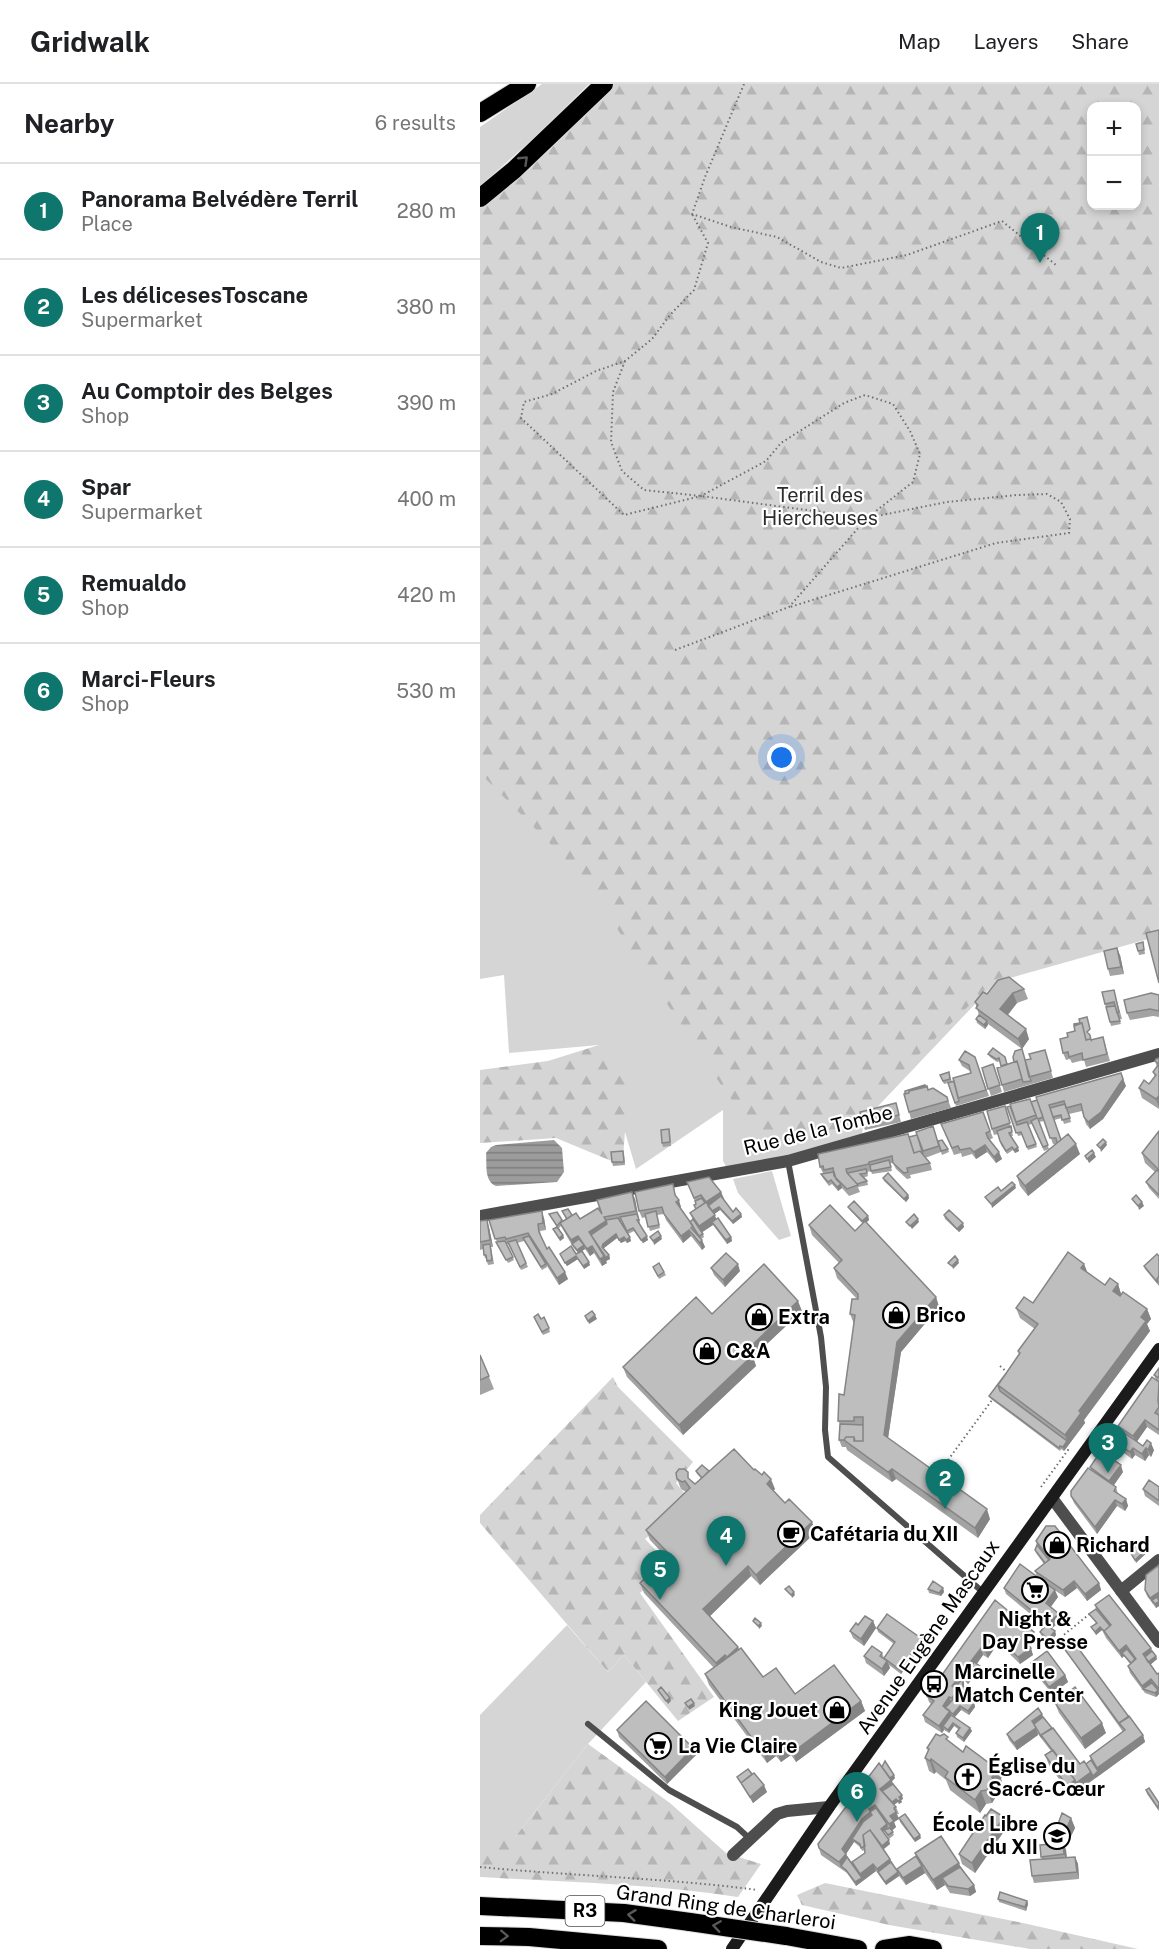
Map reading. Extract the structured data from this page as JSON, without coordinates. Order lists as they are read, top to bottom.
{
  "streets": {
    "highway": ["Grand Ring de Charleroi", "R3"],
    "main road": ["Avenue Eugène Mascaux"],
    "street": ["Rue de la Tombe"]
  },
  "parks": ["Terril des Hiercheuses"],
  "places": {
    "shop": [
      "Brico",
      "Extra",
      "C&A",
      "Richard",
      "King Jouet"
    ],
    "cafe": ["Cafétaria du XII"],
    "supermarket": ["Night & Day Presse", "La Vie Claire"],
    "bus stop": ["Marcinelle Match Center"],
    "church": ["Église du Sacré-Cœur"],
    "school or university": ["École Libre du XII"]
  },
  "page": {
    "header": "Gridwalk",
    "nav": ["Map", "Layers", "Share"],
    "heading": ["Nearby", "6 results"],
    "map_buttons": ["+", "−"],
    "list": [
      {
        "mark": "1",
        "name": "Panorama Belvédère Terril",
        "note": "Place",
        "value": "280 m"
      },
      {
        "mark": "2",
        "name": "Les délicesesToscane",
        "note": "Supermarket",
        "value": "380 m"
      },
      {
        "mark": "3",
        "name": "Au Comptoir des Belges",
        "note": "Shop",
        "value": "390 m"
      },
      {
        "mark": "4",
        "name": "Spar",
        "note": "Supermarket",
        "value": "400 m"
      },
      {
        "mark": "5",
        "name": "Remualdo",
        "note": "Shop",
        "value": "420 m"
      },
      {
        "mark": "6",
        "name": "Marci-Fleurs",
        "note": "Shop",
        "value": "530 m"
      }
    ],
    "pins": [
      "1",
      "3",
      "2",
      "4",
      "5",
      "6"
    ]
  }
}
